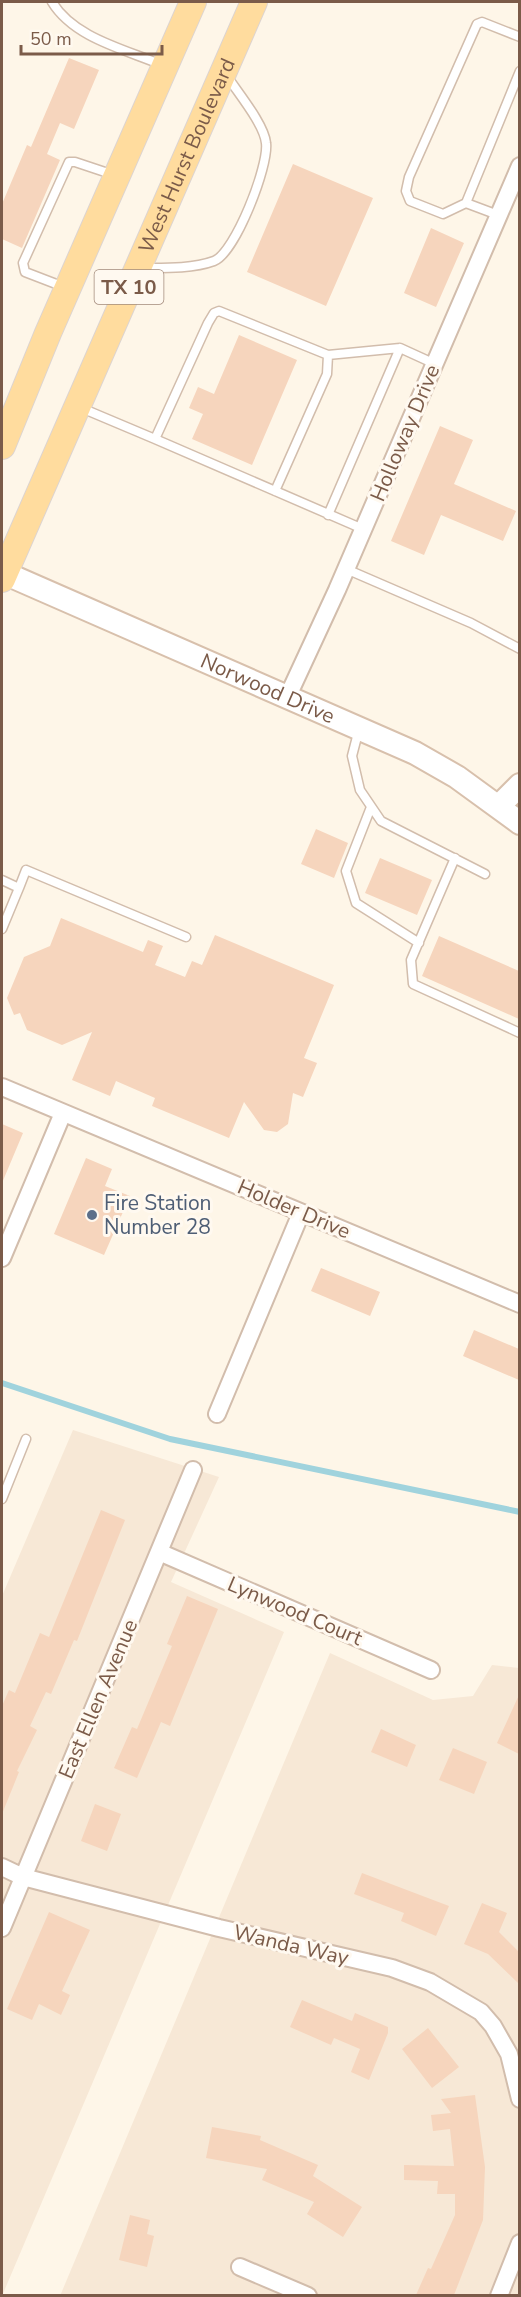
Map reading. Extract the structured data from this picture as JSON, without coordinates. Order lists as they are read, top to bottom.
{
  "streets": {
    "main road": ["West Hurst Boulevard", "TX 10", "Norwood Drive"],
    "street": [
      "Holloway Drive",
      "Holder Drive",
      "Lynwood Court",
      "East Ellen Avenue",
      "Wanda Way"
    ]
  },
  "crossings": [
    ["West Hurst Boulevard", "Norwood Drive"],
    ["Holloway Drive", "Norwood Drive"],
    ["Lynwood Court", "East Ellen Avenue"],
    ["East Ellen Avenue", "Wanda Way"]
  ],
  "places": ["Fire Station Number 28"],
  "scale_bar": "50 m"
}
